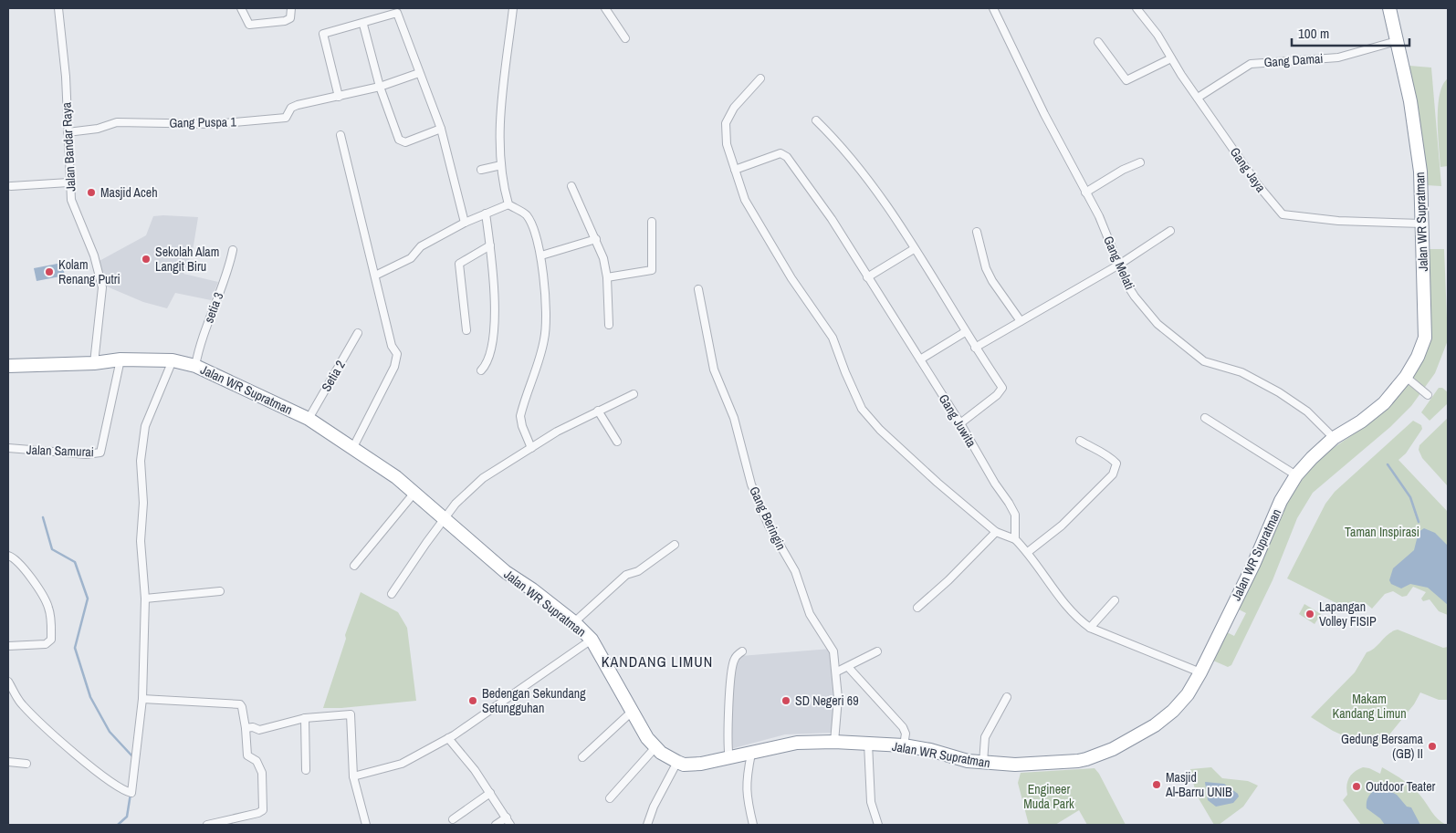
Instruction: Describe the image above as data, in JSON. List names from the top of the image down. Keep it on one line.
{"streets":{"highway":["Jalan WR Supratman"],"street":["Gang Damai","Gang Puspa 1","Jalan Bandar Raya","Gang Jaya","Gang Melati","setia 3","Setia 2","Gang Juwita","Jalan Samurai","Gang Beringin"]},"crossings":[["Gang Damai","Gang Jaya"],["Gang Damai","Jalan WR Supratman"],["Gang Puspa 1","Jalan Bandar Raya"],["Jalan Bandar Raya","Jalan WR Supratman"],["Gang Jaya","Jalan WR Supratman"],["Jalan WR Supratman","Gang Melati"],["Jalan WR Supratman","setia 3"],["Jalan WR Supratman","Setia 2"],["Jalan WR Supratman","Jalan Samurai"],["Jalan WR Supratman","Gang Beringin"]],"districts":["KANDANG LIMUN"],"parks":["Taman Inspirasi","Makam Kandang Limun","Engineer Muda Park"],"places":["Masjid Aceh","Sekolah Alam Langit Biru","Kolam Renang Putri","Lapangan Volley FISIP","Bedengan Sekundang Setungguhan","SD Negeri 69","Gedung Bersama (GB) II","Masjid Al-Barru UNIB","Outdoor Teater"],"scale_bar":"100 m"}
